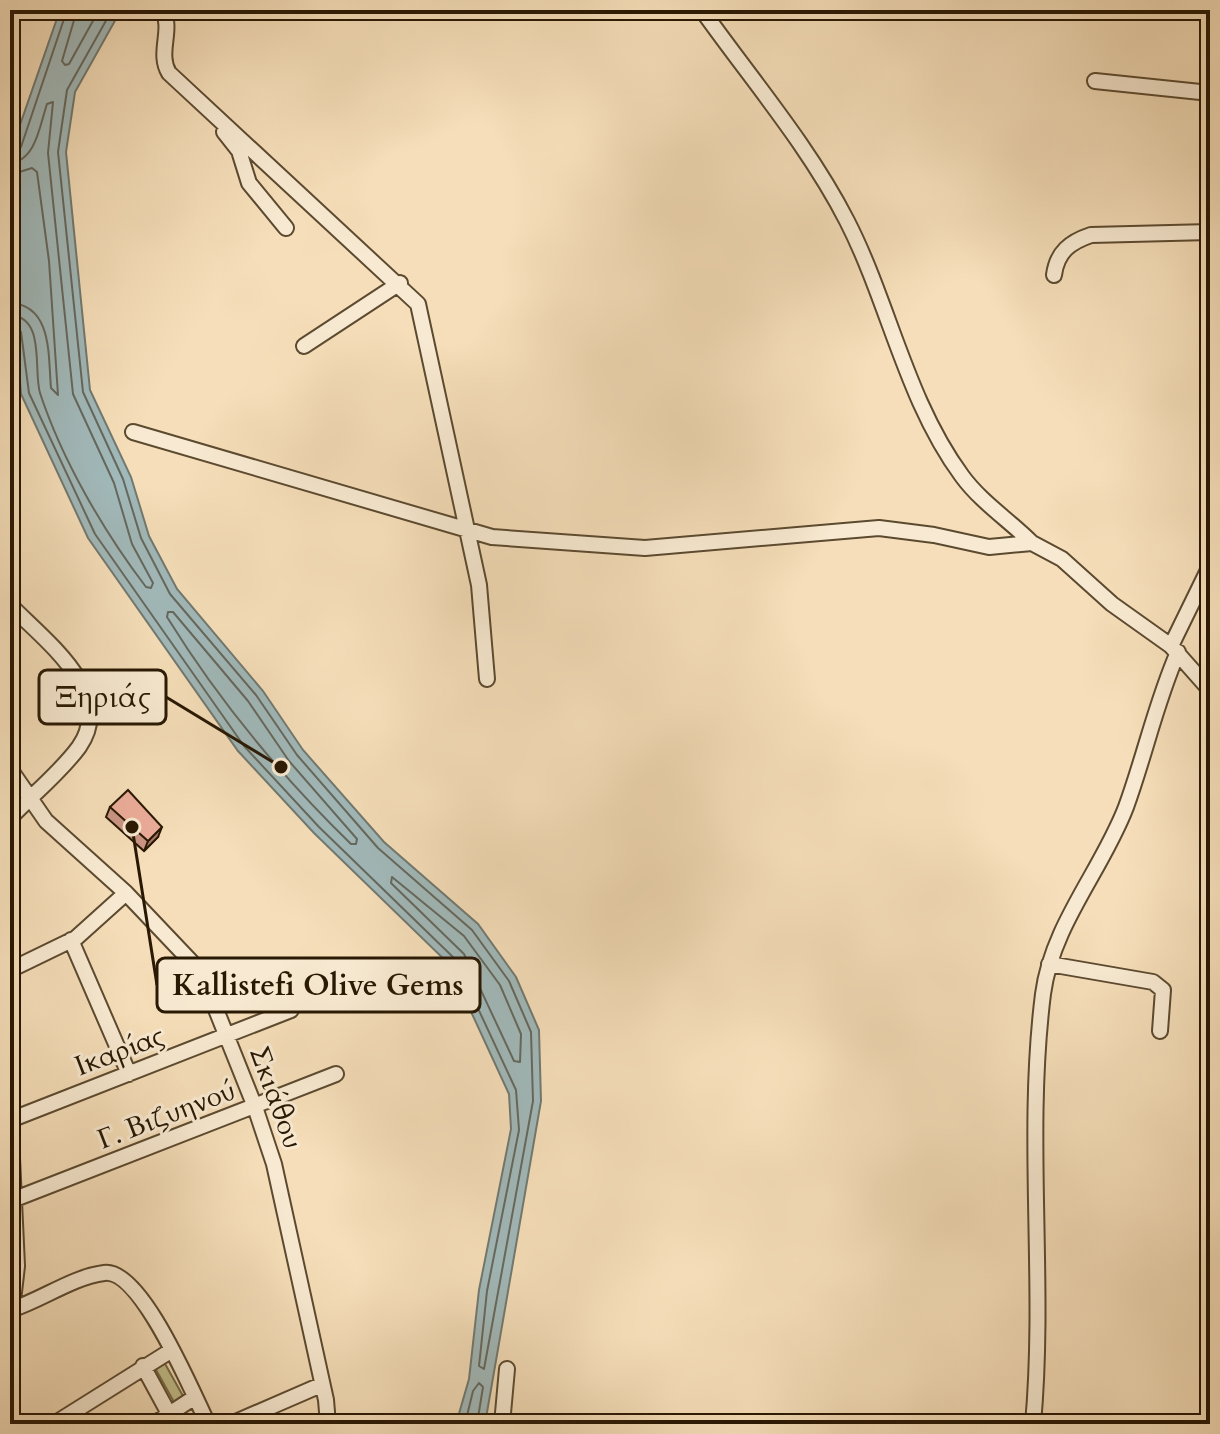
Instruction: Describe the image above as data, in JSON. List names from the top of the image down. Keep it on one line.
{"streets":{"street":["Ικαρίας","Σκιάθου","Γ. Βιζυηνού"]},"crossings":[["Ικαρίας","Σκιάθου"],["Σκιάθου","Γ. Βιζυηνού"]],"places":["Ξηριάς","Kallistefi Olive Gems"]}
